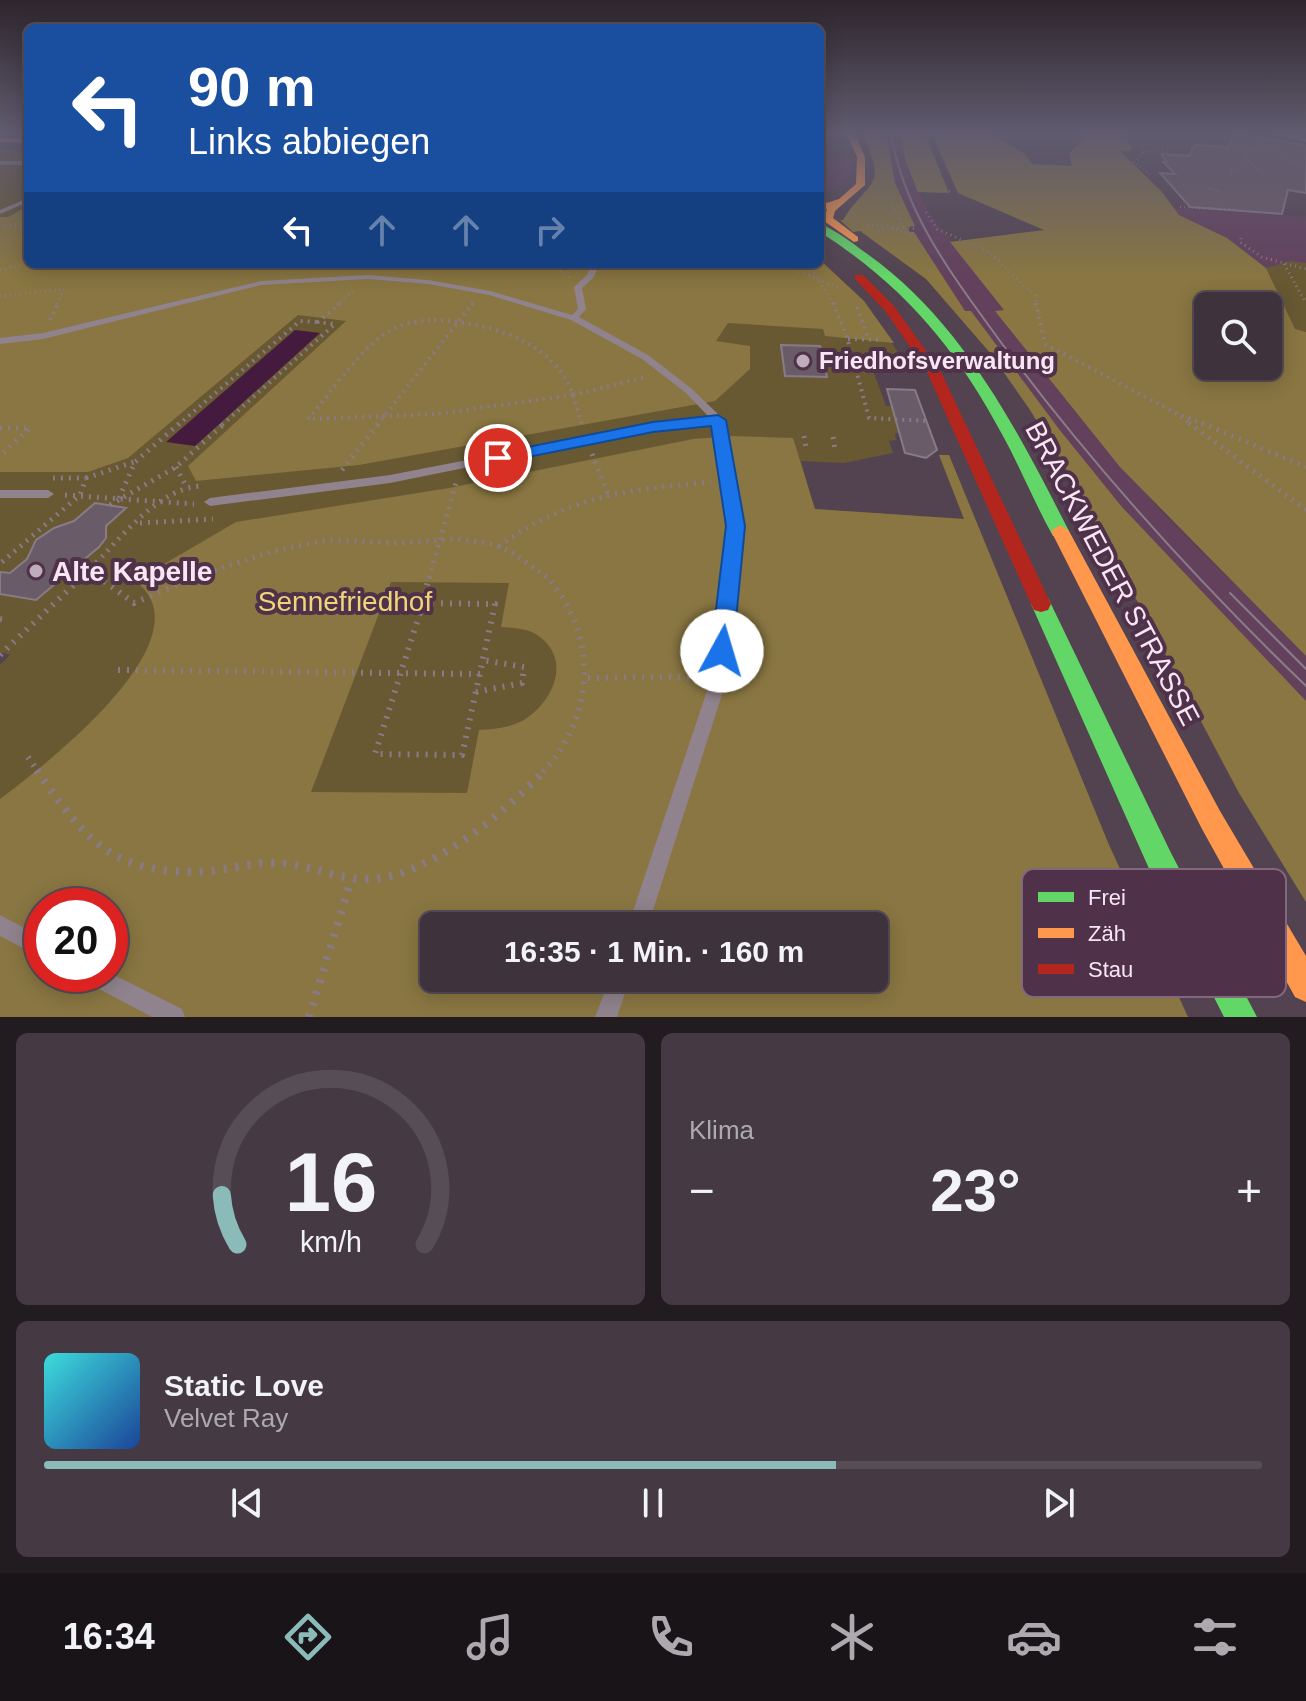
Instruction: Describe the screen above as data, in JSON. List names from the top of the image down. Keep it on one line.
{"streets":{"main road":["BRACKWEDER STRASSE"]},"parks":["Sennefriedhof"],"places":["Friedhofsverwaltung","Alte Kapelle"],"legend":["Frei","Zäh","Stau"],"page":{"turn":["90 m","Links abbiegen"],"limit":"20","trip":"16:35 · 1 Min. · 160 m","tile":"Klima","heat":["−","23°","+"],"song":["Static Love","Velvet Ray"],"tabs":"16:34","gauge":["16","km/h"]}}
